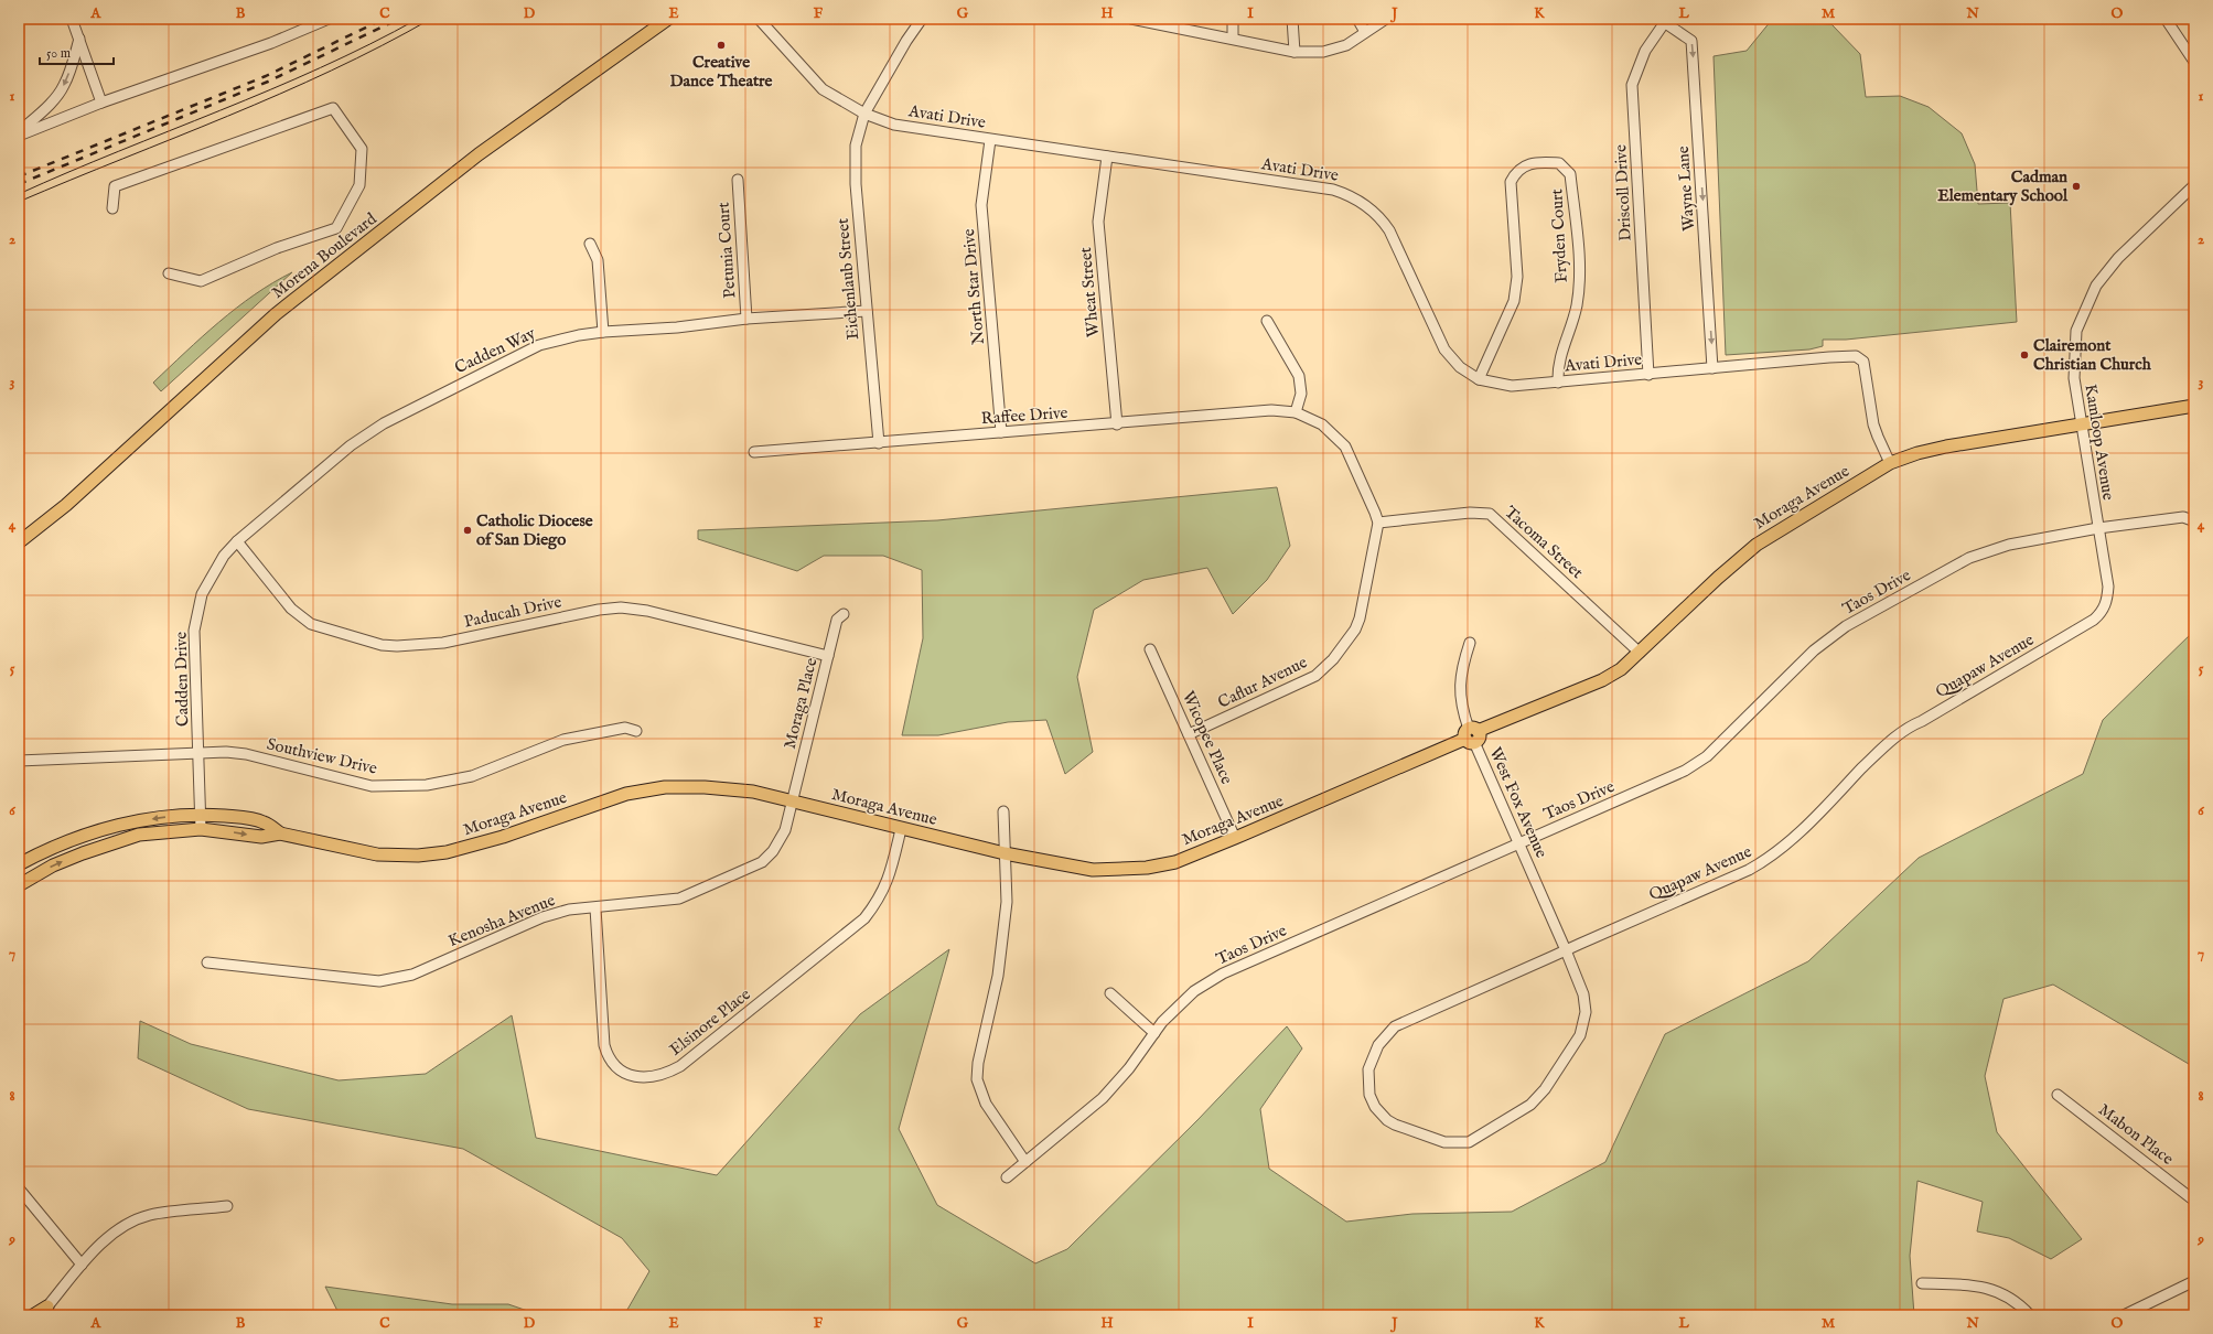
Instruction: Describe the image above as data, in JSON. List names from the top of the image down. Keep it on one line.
{"streets":{"main road":["Morena Boulevard","Moraga Avenue"],"street":["Avati Drive","Wayne Lane","Driscoll Drive","Fryden Court","Petunia Court","Eichenlaub Street","North Star Drive","Wheat Street","Cadden Way","Raffee Drive","Kamloop Avenue","Tacoma Street","Taos Drive","Paducah Drive","Quapaw Avenue","Cadden Drive","Caflur Avenue","Moraga Place","Wicopee Place","Southview Drive","West Fox Avenue","Kenosha Avenue","Elsinore Place","Mabon Place"]},"crossings":[["Avati Drive","Wayne Lane"],["Avati Drive","Driscoll Drive"],["Avati Drive","Fryden Court"],["Avati Drive","Eichenlaub Street"],["Avati Drive","North Star Drive"],["Avati Drive","Wheat Street"],["Avati Drive","Moraga Avenue"],["Wayne Lane","Driscoll Drive"],["Petunia Court","Cadden Way"],["Eichenlaub Street","Cadden Way"],["Eichenlaub Street","Raffee Drive"],["North Star Drive","Raffee Drive"],["Wheat Street","Raffee Drive"],["Cadden Way","Paducah Drive"],["Cadden Way","Cadden Drive"],["Raffee Drive","Tacoma Street"],["Raffee Drive","Caflur Avenue"],["Kamloop Avenue","Moraga Avenue"],["Kamloop Avenue","Taos Drive"],["Kamloop Avenue","Quapaw Avenue"],["Moraga Avenue","Tacoma Street"],["Moraga Avenue","Cadden Drive"],["Moraga Avenue","Moraga Place"],["Moraga Avenue","Wicopee Place"],["Moraga Avenue","West Fox Avenue"],["Moraga Avenue","Kenosha Avenue"],["Moraga Avenue","Elsinore Place"],["Tacoma Street","Caflur Avenue"],["Taos Drive","West Fox Avenue"],["Paducah Drive","Cadden Drive"],["Paducah Drive","Moraga Place"],["Quapaw Avenue","West Fox Avenue"],["Cadden Drive","Southview Drive"],["Caflur Avenue","Wicopee Place"],["Moraga Place","Kenosha Avenue"],["Kenosha Avenue","Elsinore Place"]],"one_way":["Wayne Lane"],"places":["Creative Dance Theatre","Cadman Elementary School","Clairemont Christian Church","Catholic Diocese of San Diego"],"scale_bar":"50 m","grid":{"columns":["A","B","C","D","E","F","G","H","I","J","K","L","M","N","O"],"rows":["1","2","3","4","5","6","7","8","9"]}}
